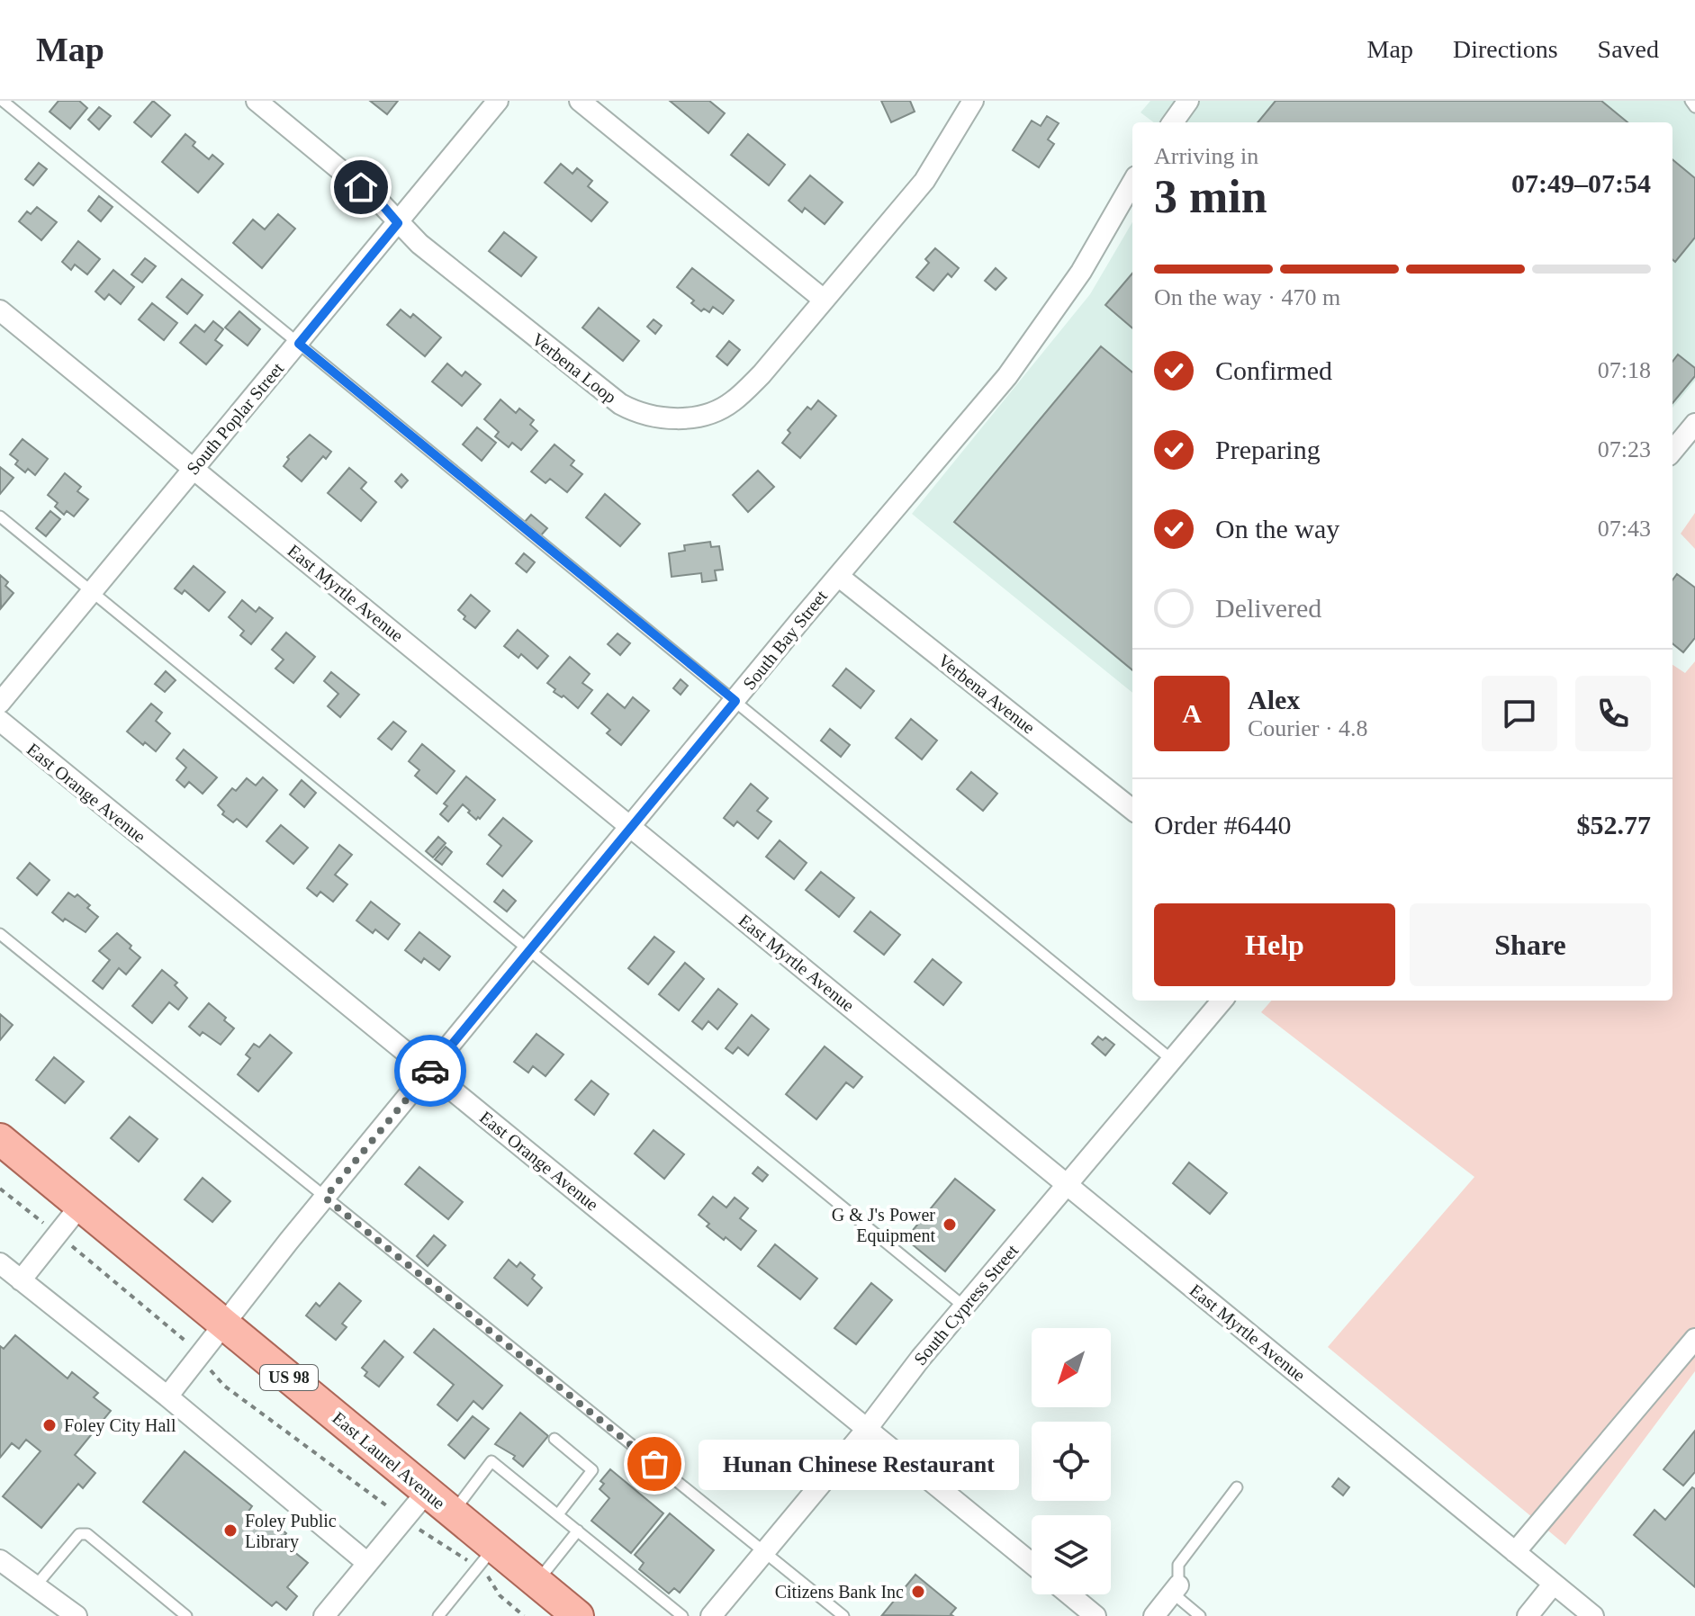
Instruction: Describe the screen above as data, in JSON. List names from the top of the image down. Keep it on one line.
{"streets":{"main road":["US 98","East Laurel Avenue"],"street":["Verbena Loop","South Poplar Street","East Myrtle Avenue","South Bay Street","Verbena Avenue","East Orange Avenue","South Cypress Street"]},"crossings":[["Verbena Loop","South Poplar Street"],["South Poplar Street","East Myrtle Avenue"],["East Myrtle Avenue","South Bay Street"],["East Myrtle Avenue","South Cypress Street"],["South Bay Street","Verbena Avenue"],["South Bay Street","East Orange Avenue"],["South Bay Street","East Laurel Avenue"],["East Orange Avenue","South Cypress Street"]],"places":["G & J's Power Equipment","Foley City Hall","Hunan Chinese Restaurant","Foley Public Library","Citizens Bank Inc"],"north":"bottom left","page":{"header":"Map","nav":["Map","Directions","Saved"],"heading":["3 min","Arriving in","07:49–07:54"],"panel":["Alex","Courier · 4.8","Order #6440","$52.77"],"bar":"On the way · 470 m","list":[["Confirmed","07:18"],["Preparing","07:23"],["On the way","07:43"],"Delivered"],"round":"A","buttons":["Help","Share"],"bubble":"Hunan Chinese Restaurant"}}
